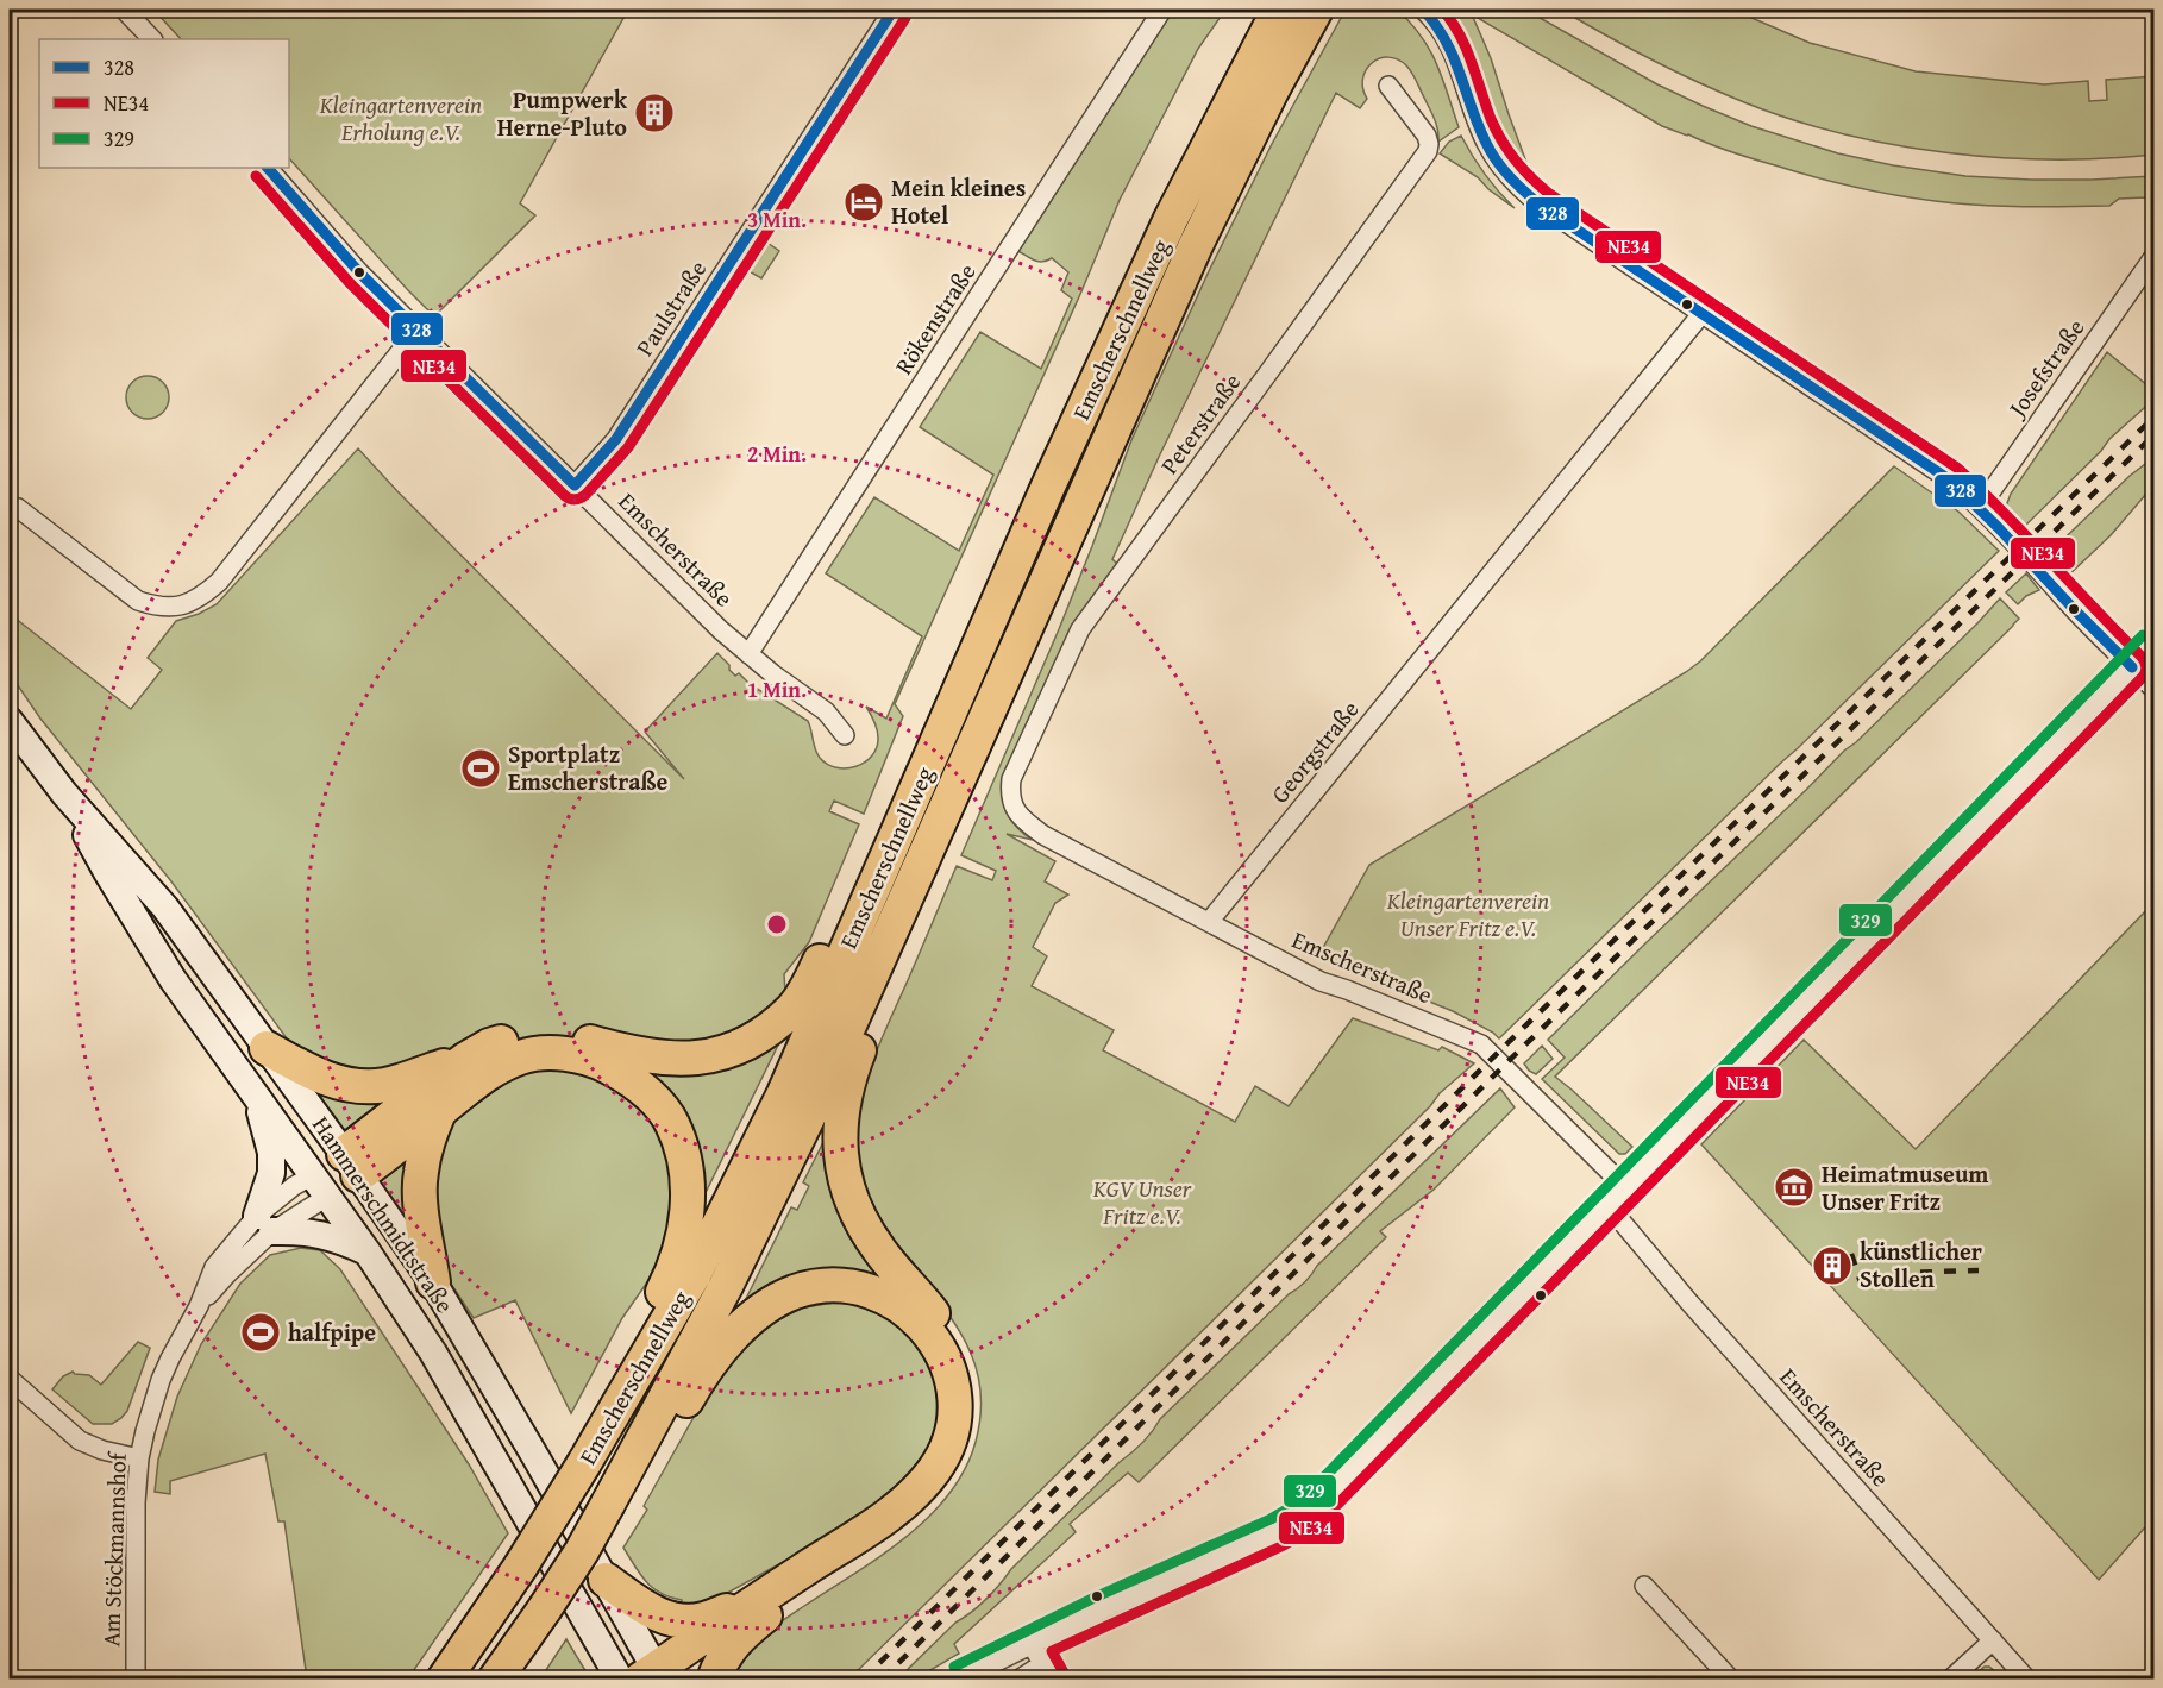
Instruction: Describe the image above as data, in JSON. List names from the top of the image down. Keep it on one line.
{"streets":{"highway":["Emscherschnellweg"],"main road":["Hammerschmidtstraße"],"street":["Paulstraße","Rökenstraße","Josefstraße","Peterstraße","Emscherstraße","Georgstraße","Am Stöckmannshof"]},"crossings":[["Paulstraße","Emscherstraße"],["Rökenstraße","Emscherstraße"],["Peterstraße","Emscherstraße"],["Emscherstraße","Georgstraße"],["Hammerschmidtstraße","Am Stöckmannshof"]],"parks":["Kleingartenverein Erholung e.V.","Kleingartenverein Unser Fritz e.V.","KGV Unser Fritz e.V."],"places":{"building":["Pumpwerk Herne-Pluto","künstlicher Stollen"],"hotel":["Mein kleines Hotel"],"sports":["Sportplatz Emscherstraße","halfpipe"],"museum":["Heimatmuseum Unser Fritz"]},"lines":["transit line 328","transit line NE34","transit line 329"],"legend":["328","NE34","329"],"rings":["3 Min.","2 Min.","1 Min."]}
